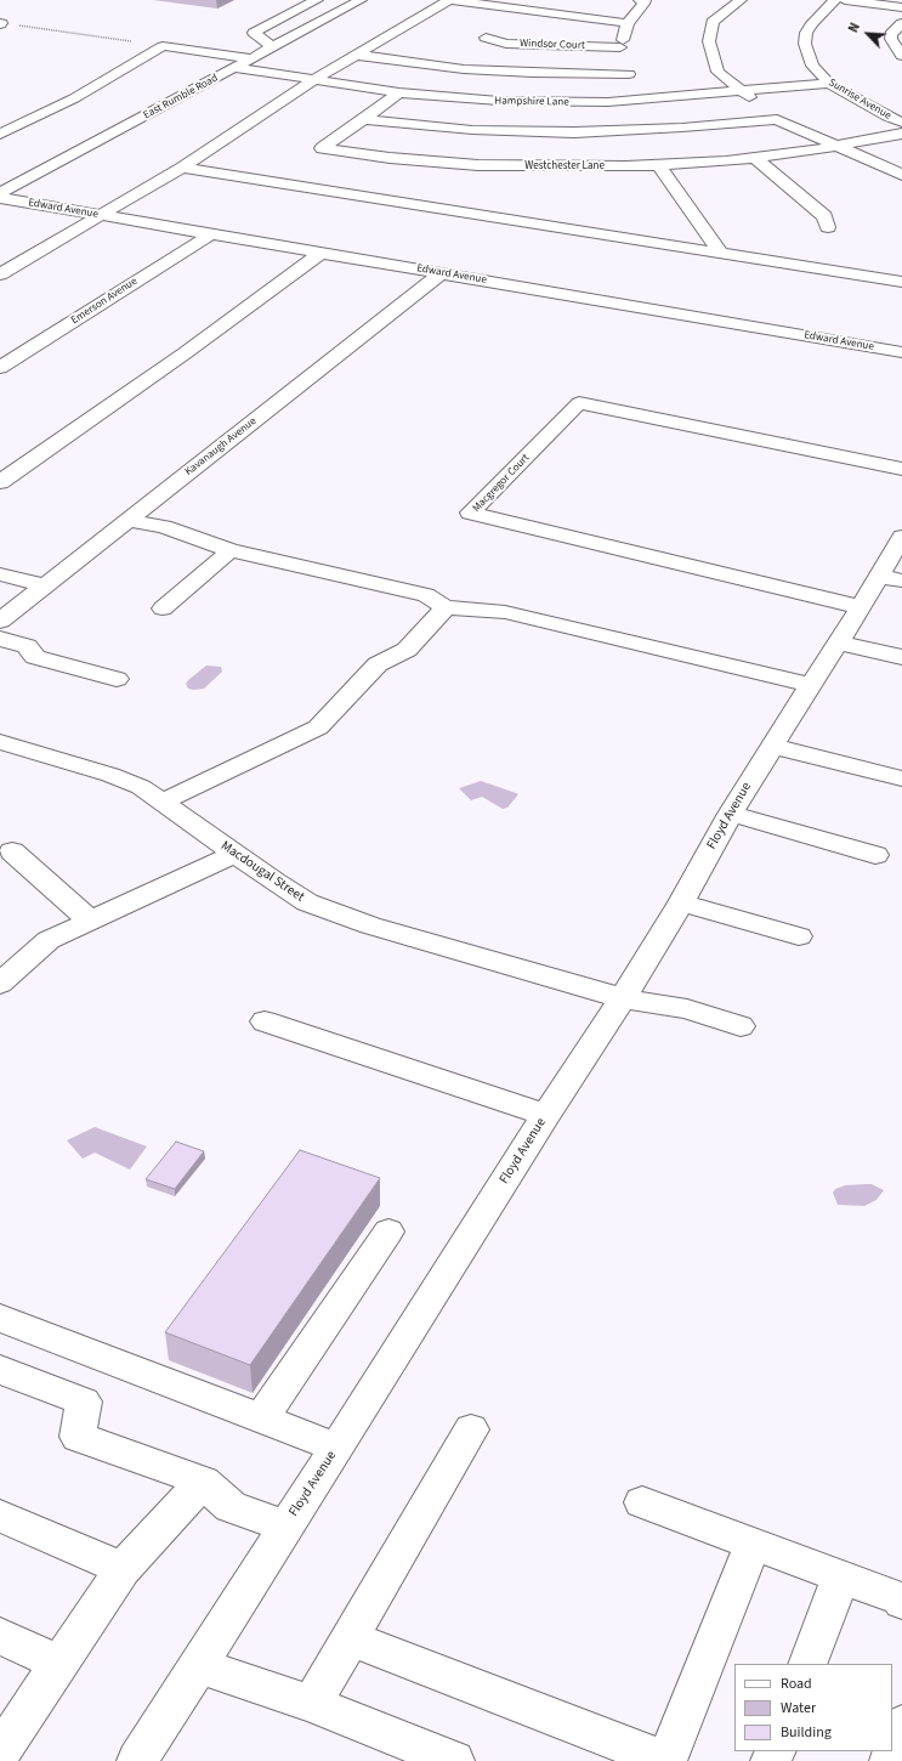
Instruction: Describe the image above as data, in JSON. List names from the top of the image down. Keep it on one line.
{"streets":{"street":["Windsor Court","East Rumble Road","Sunrise Avenue","Hampshire Lane","Westchester Lane","Edward Avenue","Emerson Avenue","Kavanaugh Avenue","Macgregor Court","Floyd Avenue","Macdougal Street"]},"crossings":[["East Rumble Road","Hampshire Lane"],["Sunrise Avenue","Hampshire Lane"],["Hampshire Lane","Westchester Lane"],["Edward Avenue","Emerson Avenue"],["Edward Avenue","Kavanaugh Avenue"],["Macgregor Court","Floyd Avenue"],["Floyd Avenue","Macdougal Street"]],"legend":["Road","Water","Building"],"north":"top left"}
